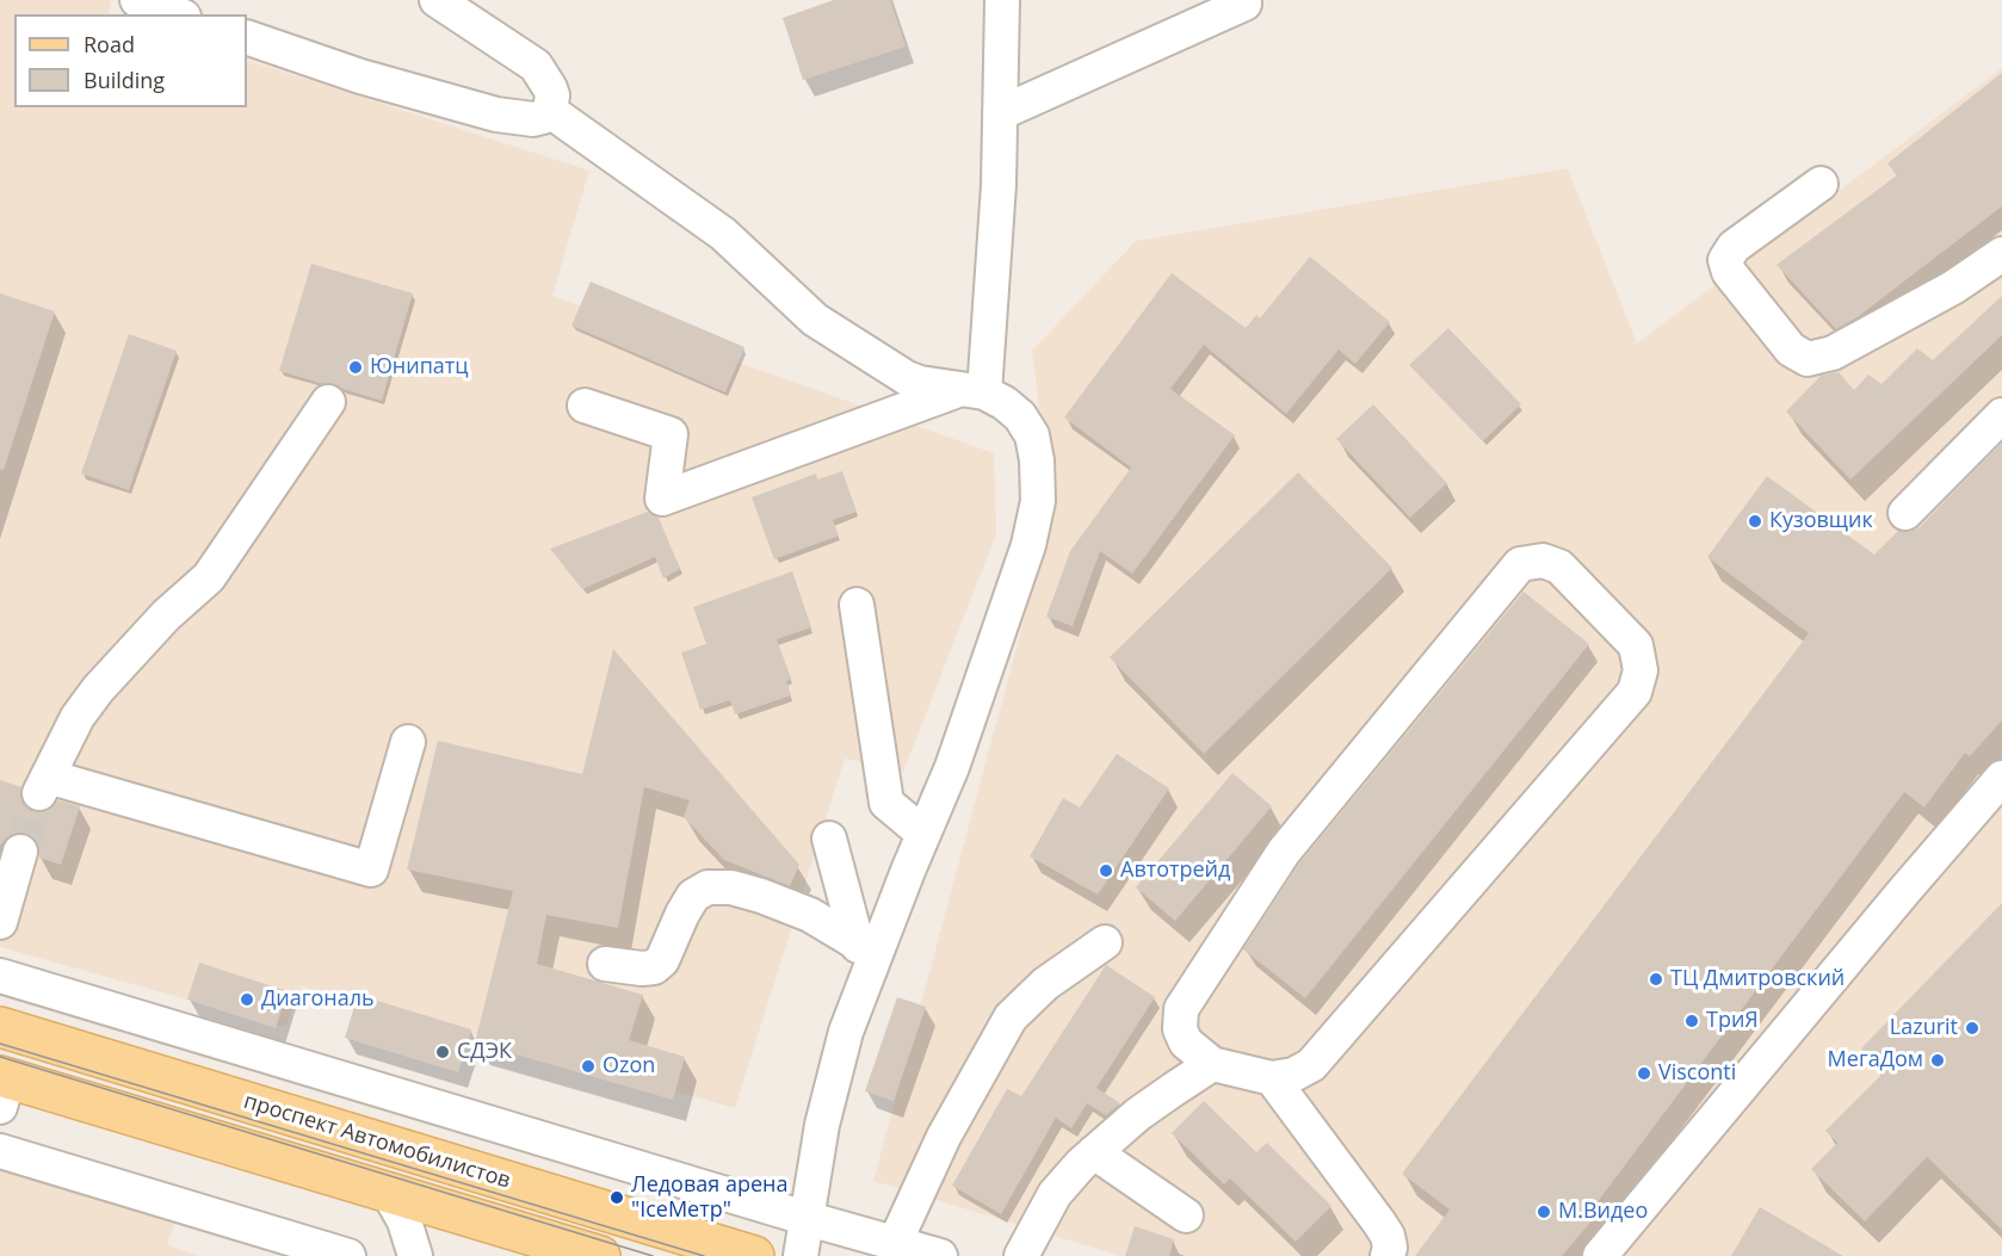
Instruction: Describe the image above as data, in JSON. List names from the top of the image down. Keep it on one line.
{"streets":{"main road":["проспект Автомобилистов"]},"places":["Юнипатц","Кузовщик","Автотрейд","ТЦ Дмитровский","Диагональ","ТриЯ","Lazurit","СДЭК","МегаДом","Ozon","Visconti","Ледовая арена \"IceМетр\"","М.Видео"],"legend":["Road","Building"]}
